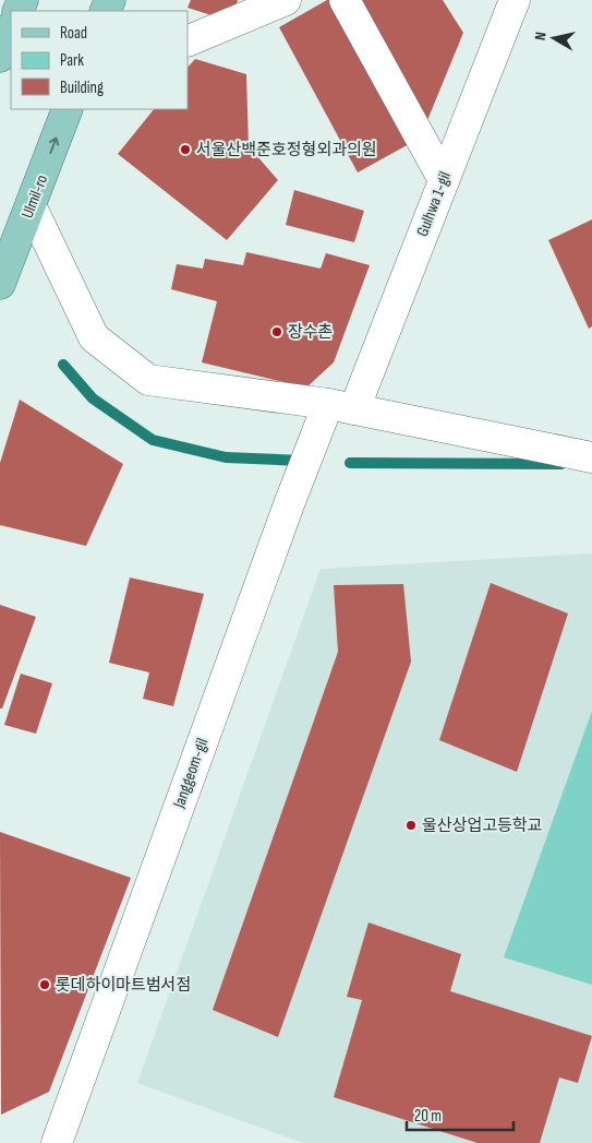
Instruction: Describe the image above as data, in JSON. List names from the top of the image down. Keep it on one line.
{"streets":{"main road":["Ulmil-ro"],"street":["Gulhwa 1-gil","Janggeom-gil"]},"crossings":[["Gulhwa 1-gil","Janggeom-gil"]],"one_way":["Ulmil-ro"],"places":["서울산백준호정형외과의원","장수촌","울산상업고등학교","롯데하이마트범서점"],"legend":["Road","Park","Building"],"scale_bar":"20 m","north":"left"}
